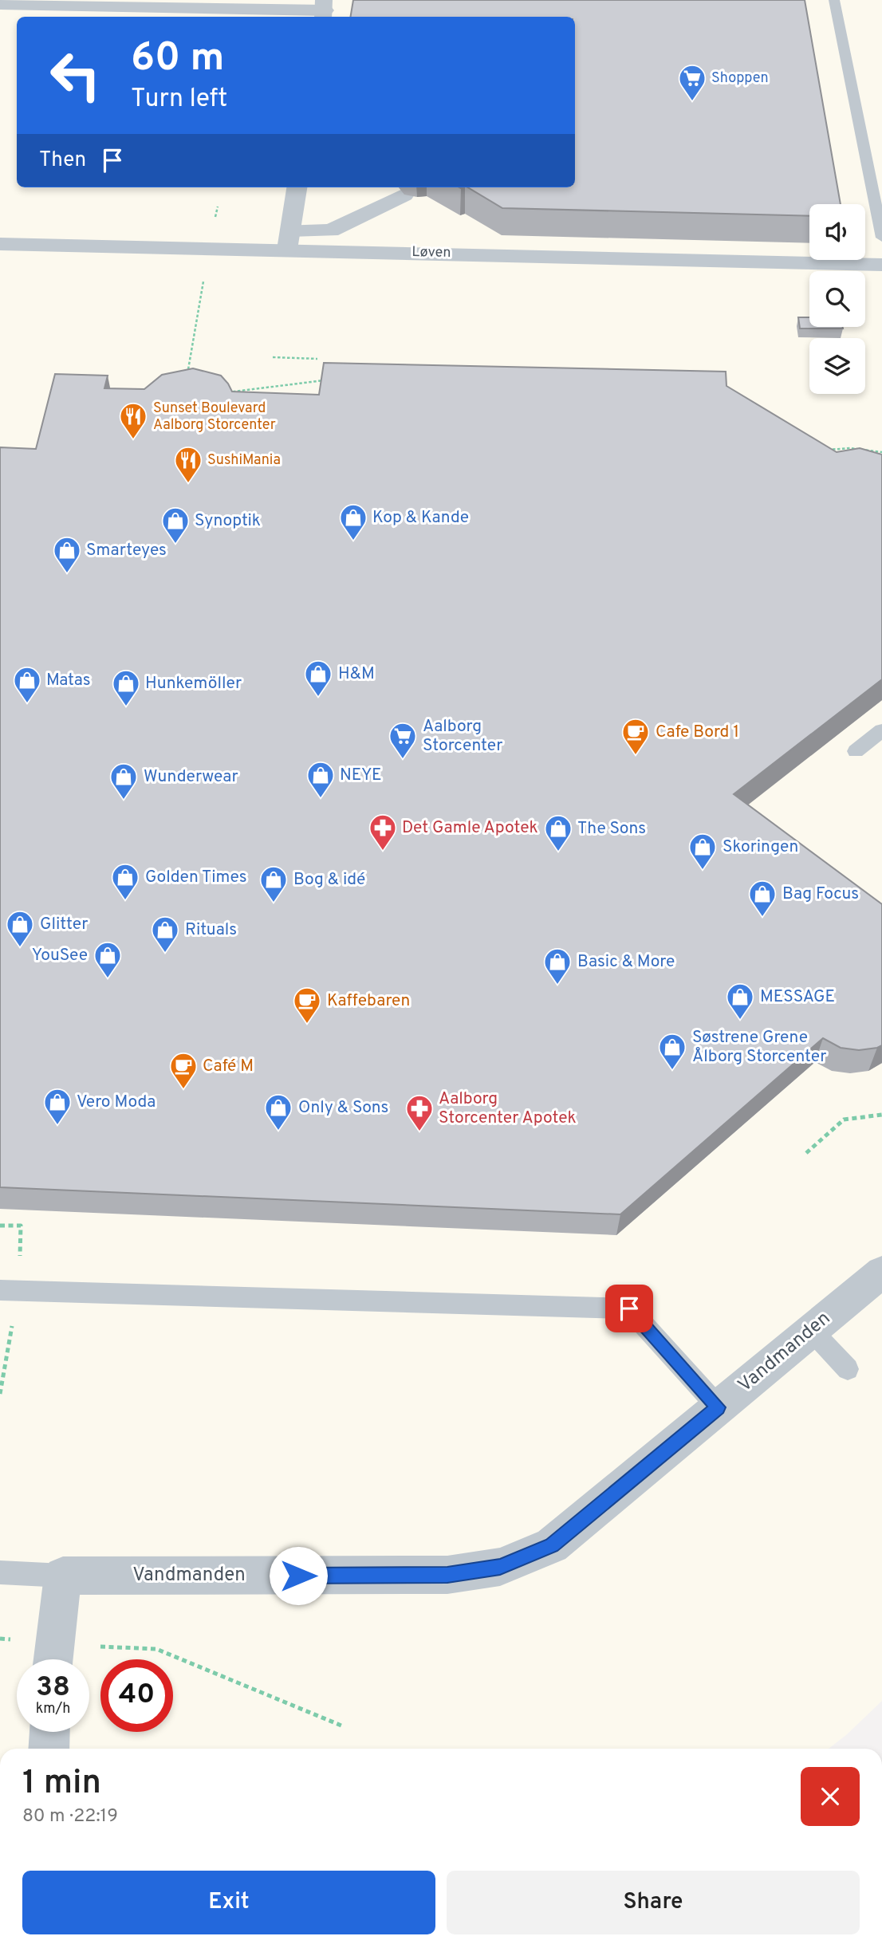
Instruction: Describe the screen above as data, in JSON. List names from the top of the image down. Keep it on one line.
{"streets":{"street":["Løven","Vandmanden"]},"places":{"supermarket":["Shoppen","Aalborg Storcenter"],"restaurant":["Sunset Boulevard Aalborg Storcenter","SushiMania"],"shop":["Kop & Kande","Synoptik","Smarteyes","H&M","Matas","Hunkemöller","NEYE","Wunderwear","The Sons","Skoringen","Golden Times","Bog & idé","Bag Focus","Glitter","Rituals","YouSee","Basic & More","MESSAGE","Søstrene Grene Ålborg Storcenter","Vero Moda","Only & Sons"],"cafe":["Cafe Bord 1","Kaffebaren","Café M"],"pharmacy":["Det Gamle Apotek","Aalborg Storcenter Apotek"]},"page":{"turn":["60 m","Turn left"],"then":"Then","speed":"38 km/h","limit":"40","heading":["1 min","80 m · 22:19"],"buttons":["Exit","Share"]}}
